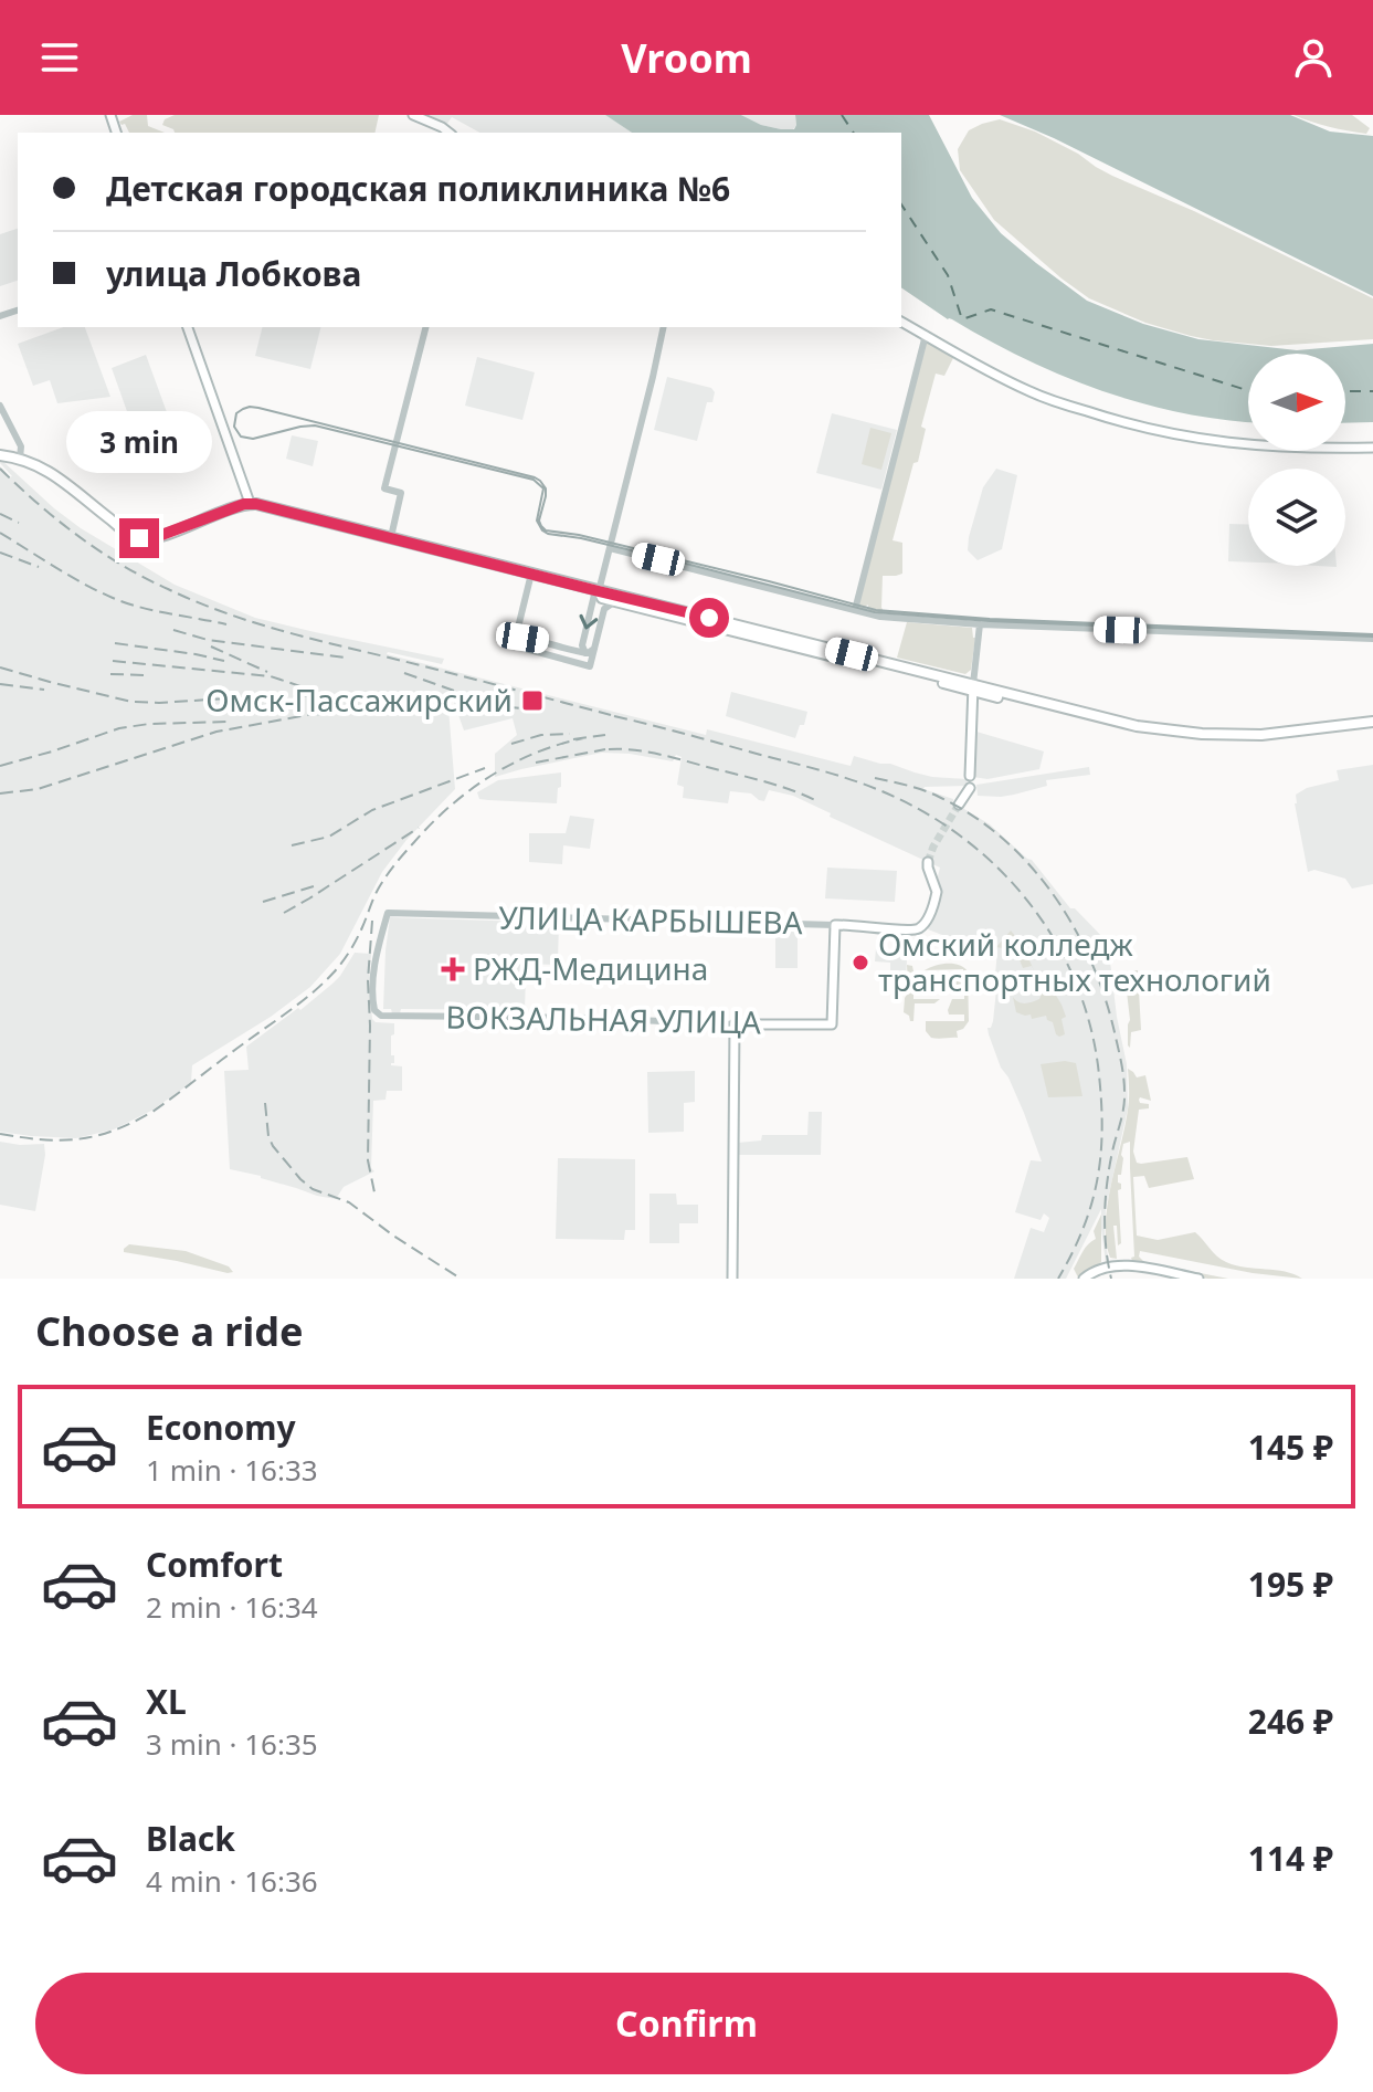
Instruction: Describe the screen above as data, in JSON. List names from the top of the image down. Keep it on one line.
{"streets":{"main road":["УЛИЦА КАРБЫШЕВА","ВОКЗАЛЬНАЯ УЛИЦА"]},"crossings":[["УЛИЦА КАРБЫШЕВА","ВОКЗАЛЬНАЯ УЛИЦА"]],"places":{"transit":["Омск-Пассажирский"],"other":["Омский колледж транспортных технологий"],"health":["РЖД-Медицина"]},"north":"right","page":{"header":"Vroom","banner":["Детская городская поликлиника №6","улица Лобкова"],"bubble":"3 min","heading":"Choose a ride","list":[{"name":"Economy","note":"1 min · 16:33","value":"145 ₽"},{"name":"Comfort","note":"2 min · 16:34","value":"195 ₽"},{"name":"XL","note":"3 min · 16:35","value":"246 ₽"},{"name":"Black","note":"4 min · 16:36","value":"114 ₽"}],"buttons":"Confirm"}}
